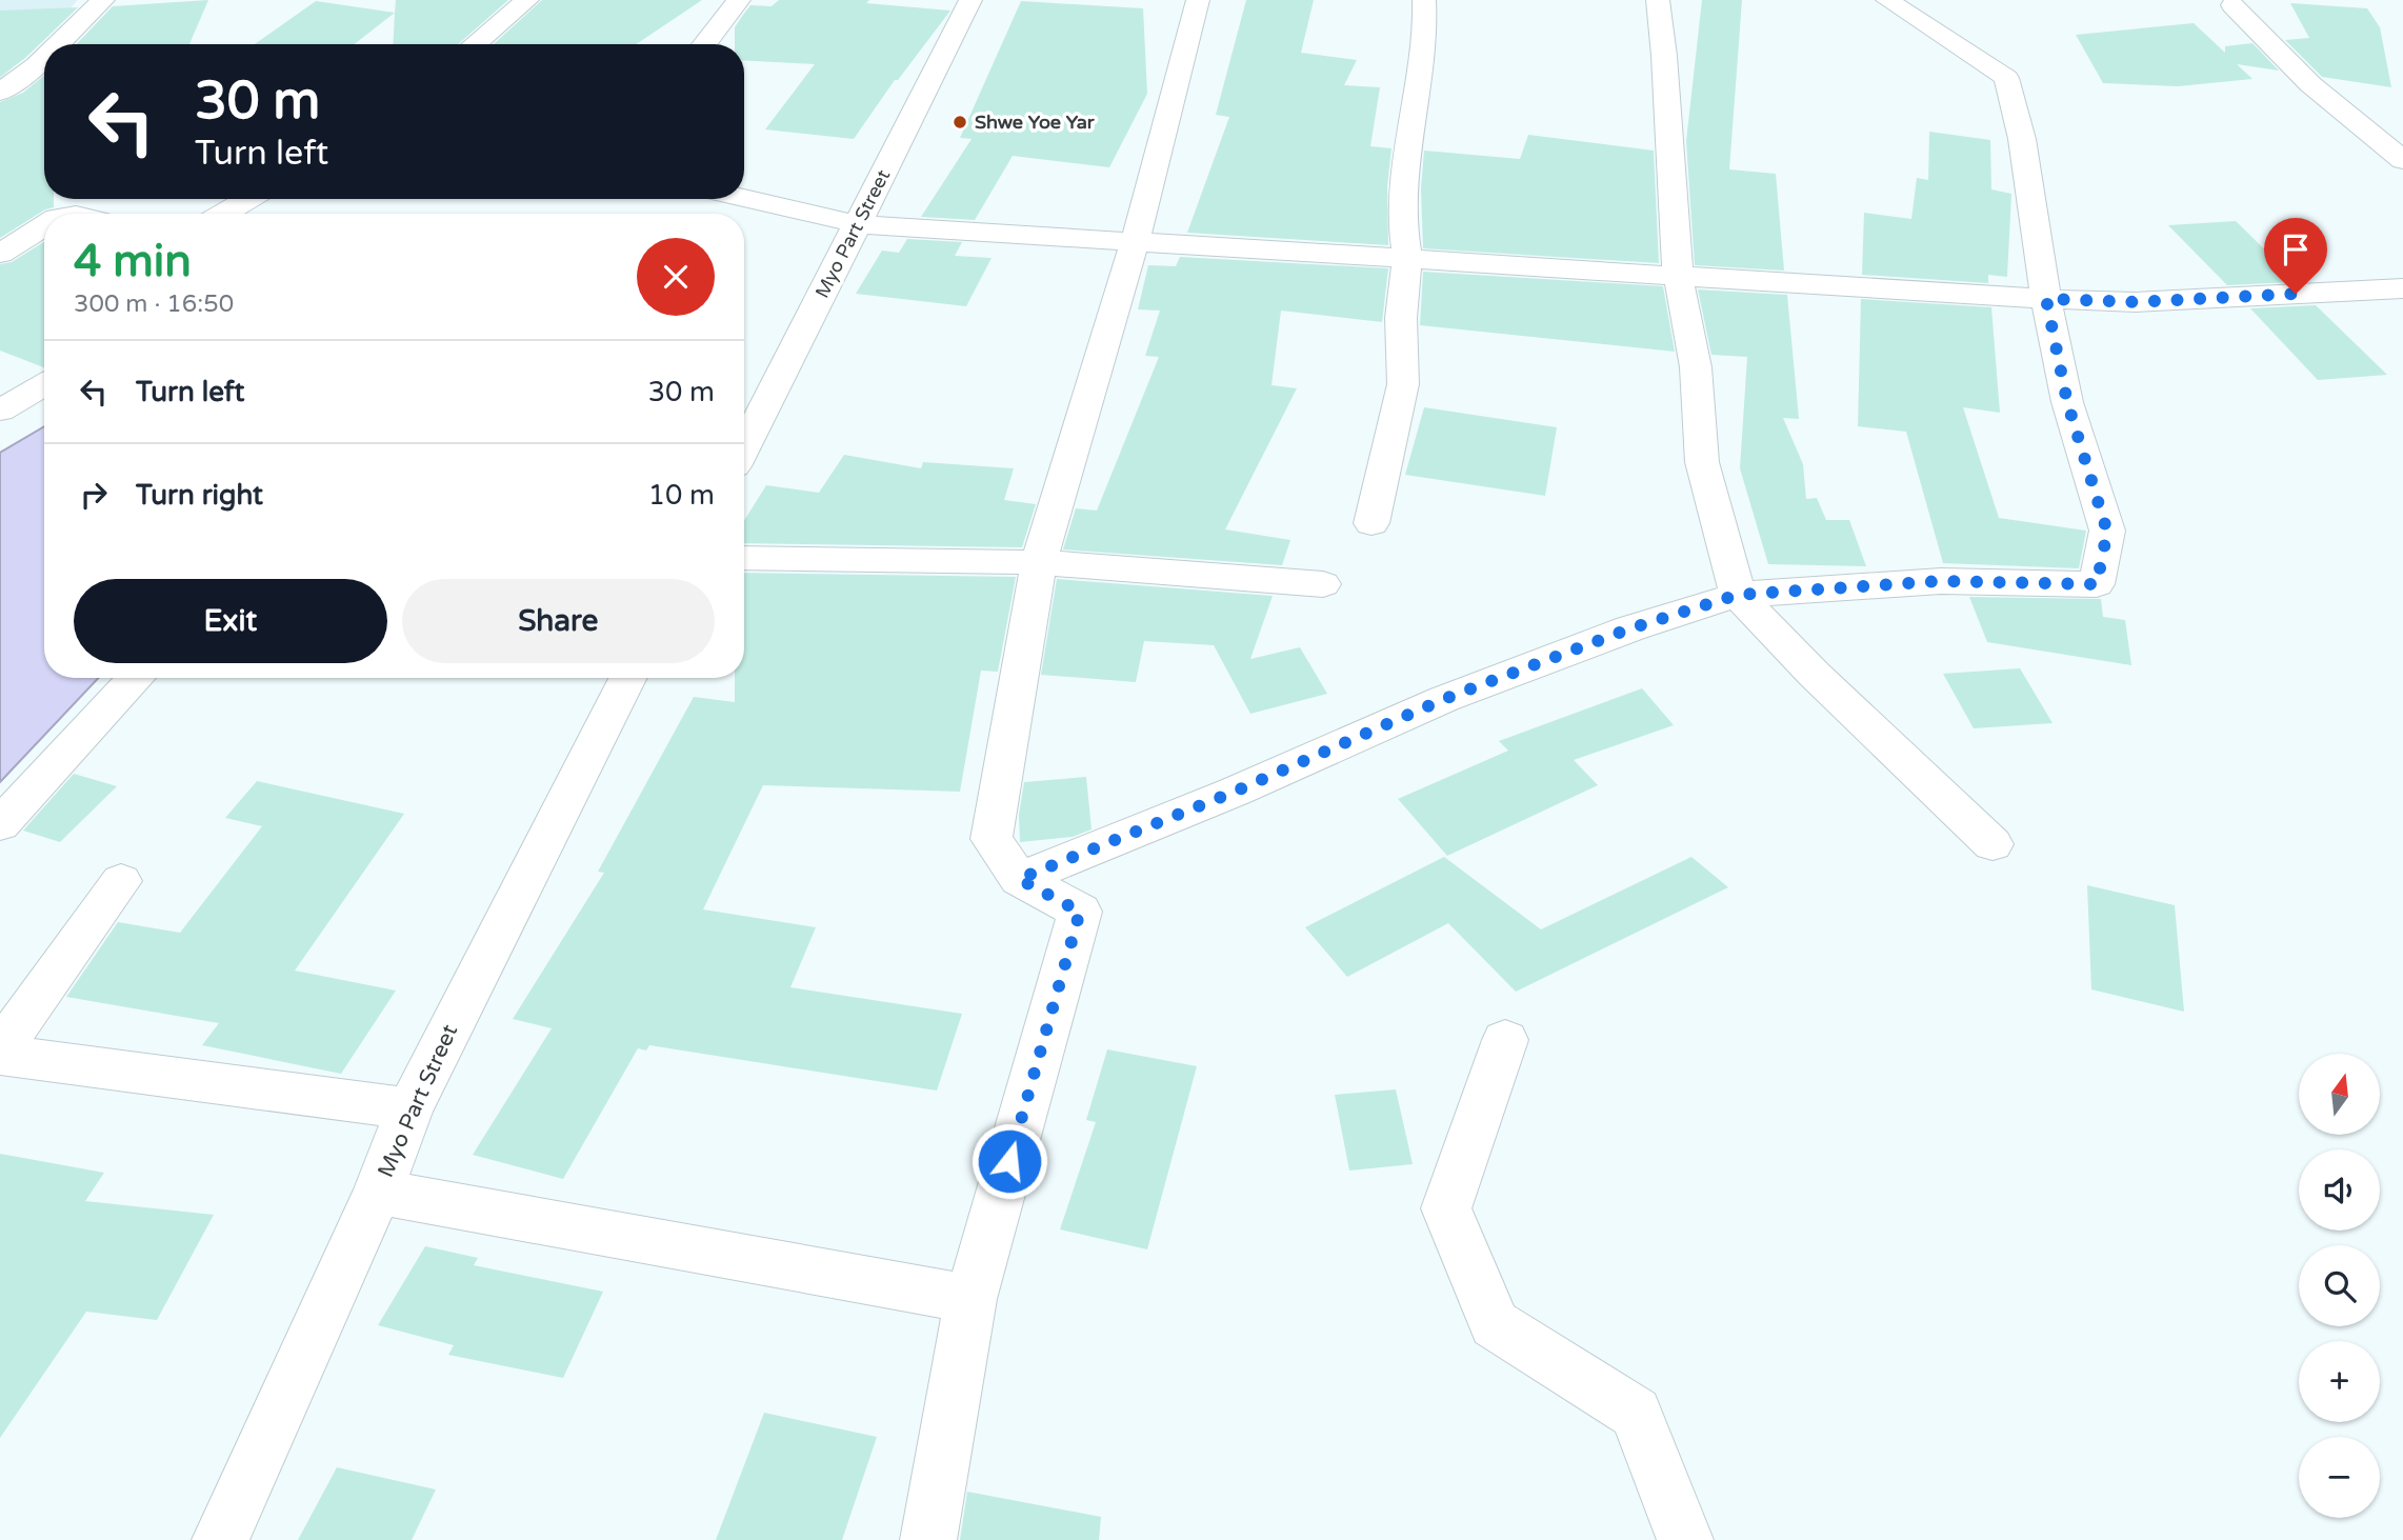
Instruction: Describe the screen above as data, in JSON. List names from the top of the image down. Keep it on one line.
{"streets":{"street":["Myo Part Street"]},"places":["Shwe Yoe Yar"],"north":"top","page":{"turn":["30 m","Turn left"],"heading":["4 min","300 m · 16:50"],"list":[{"name":"Turn left","value":"30 m"},{"name":"Turn right","value":"10 m"}],"buttons":["Exit","Share"],"map_buttons":["+","−"]}}
